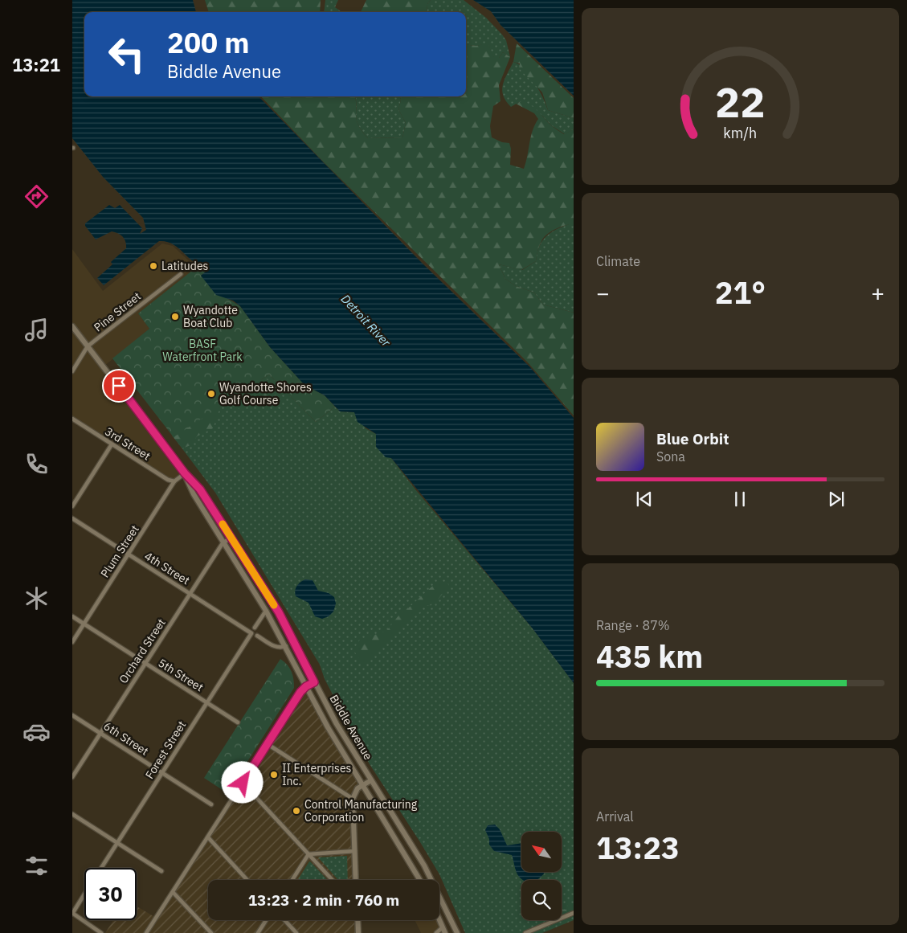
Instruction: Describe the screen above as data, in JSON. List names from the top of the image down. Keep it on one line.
{"streets":{"main road":["Biddle Avenue"],"street":["Pine Street","3rd Street","Plum Street","4th Street","Orchard Street","5th Street","6th Street","Forest Street"]},"crossings":[["Pine Street","Biddle Avenue"],["3rd Street","Plum Street"],["Plum Street","4th Street"],["Plum Street","5th Street"],["Plum Street","Biddle Avenue"],["4th Street","Orchard Street"],["4th Street","Forest Street"],["Orchard Street","5th Street"],["Orchard Street","Biddle Avenue"],["Orchard Street","6th Street"],["5th Street","Forest Street"],["6th Street","Forest Street"]],"water":["Detroit River"],"parks":["BASF Waterfront Park"],"places":["Latitudes","Wyandotte Boat Club","Wyandotte Shores Golf Course","II Enterprises Inc.","Control Manufacturing Corporation"],"north":"top left","page":{"tabs":"13:21","turn":["200 m","Biddle Avenue"],"tile":["Climate",["Range · 87%","435 km"],["Arrival","13:23"]],"heat":["−","21°","+"],"song":["Blue Orbit","Sona"],"limit":"30","trip":"13:23 · 2 min · 760 m","gauge":["22","km/h"]}}
